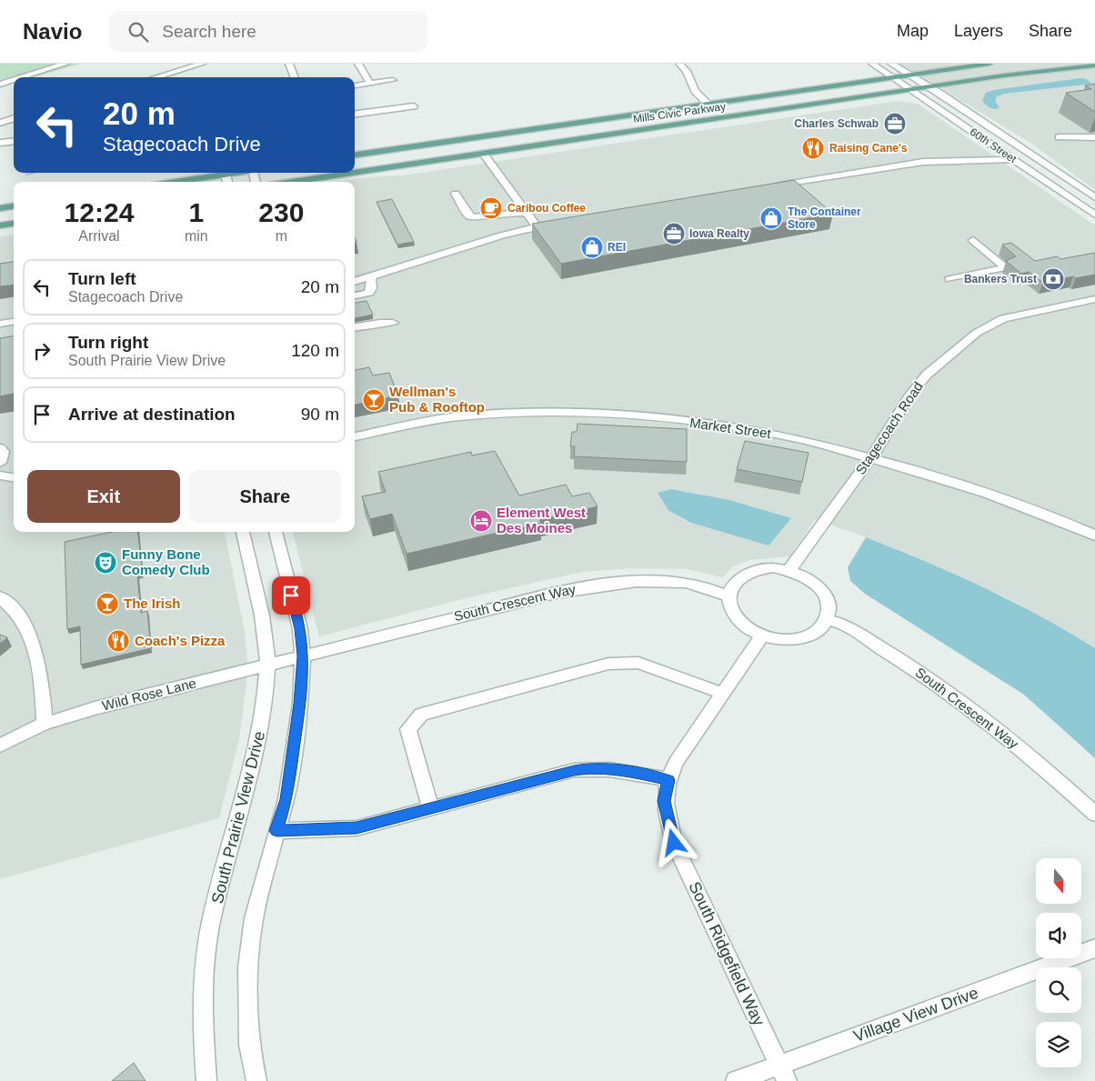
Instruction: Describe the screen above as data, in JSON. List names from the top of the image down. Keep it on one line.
{"streets":{"main road":["Mills Civic Parkway"],"street":["60th Street","Market Street","Stagecoach Road","South Crescent Way","Wild Rose Lane","South Prairie View Drive","South Ridgefield Way","Village View Drive"]},"crossings":[["Mills Civic Parkway","60th Street"],["Market Street","Stagecoach Road"],["Stagecoach Road","South Crescent Way"],["Stagecoach Road","South Ridgefield Way"],["South Crescent Way","Wild Rose Lane"],["South Crescent Way","South Ridgefield Way"],["Wild Rose Lane","South Prairie View Drive"],["South Ridgefield Way","Village View Drive"]],"places":{"office":["Charles Schwab","Iowa Realty"],"restaurant":["Raising Cane's","Coach's Pizza"],"cafe":["Caribou Coffee"],"shop":["The Container Store","REI"],"bank":["Bankers Trust"],"bar":["Wellman's Pub & Rooftop","The Irish"],"hotel":["Element West Des Moines"],"theatre":["Funny Bone Comedy Club"]},"north":"bottom","page":{"header":"Navio","search":"Search here","nav":["Map","Layers","Share"],"turn":["20 m","Stagecoach Drive"],"eta":["12:24","Arrival","1","min","230","m"],"list":[{"name":"Turn left","note":"Stagecoach Drive","value":"20 m"},{"name":"Turn right","note":"South Prairie View Drive","value":"120 m"},{"name":"Arrive at destination","value":"90 m"}],"buttons":["Exit","Share"]}}
